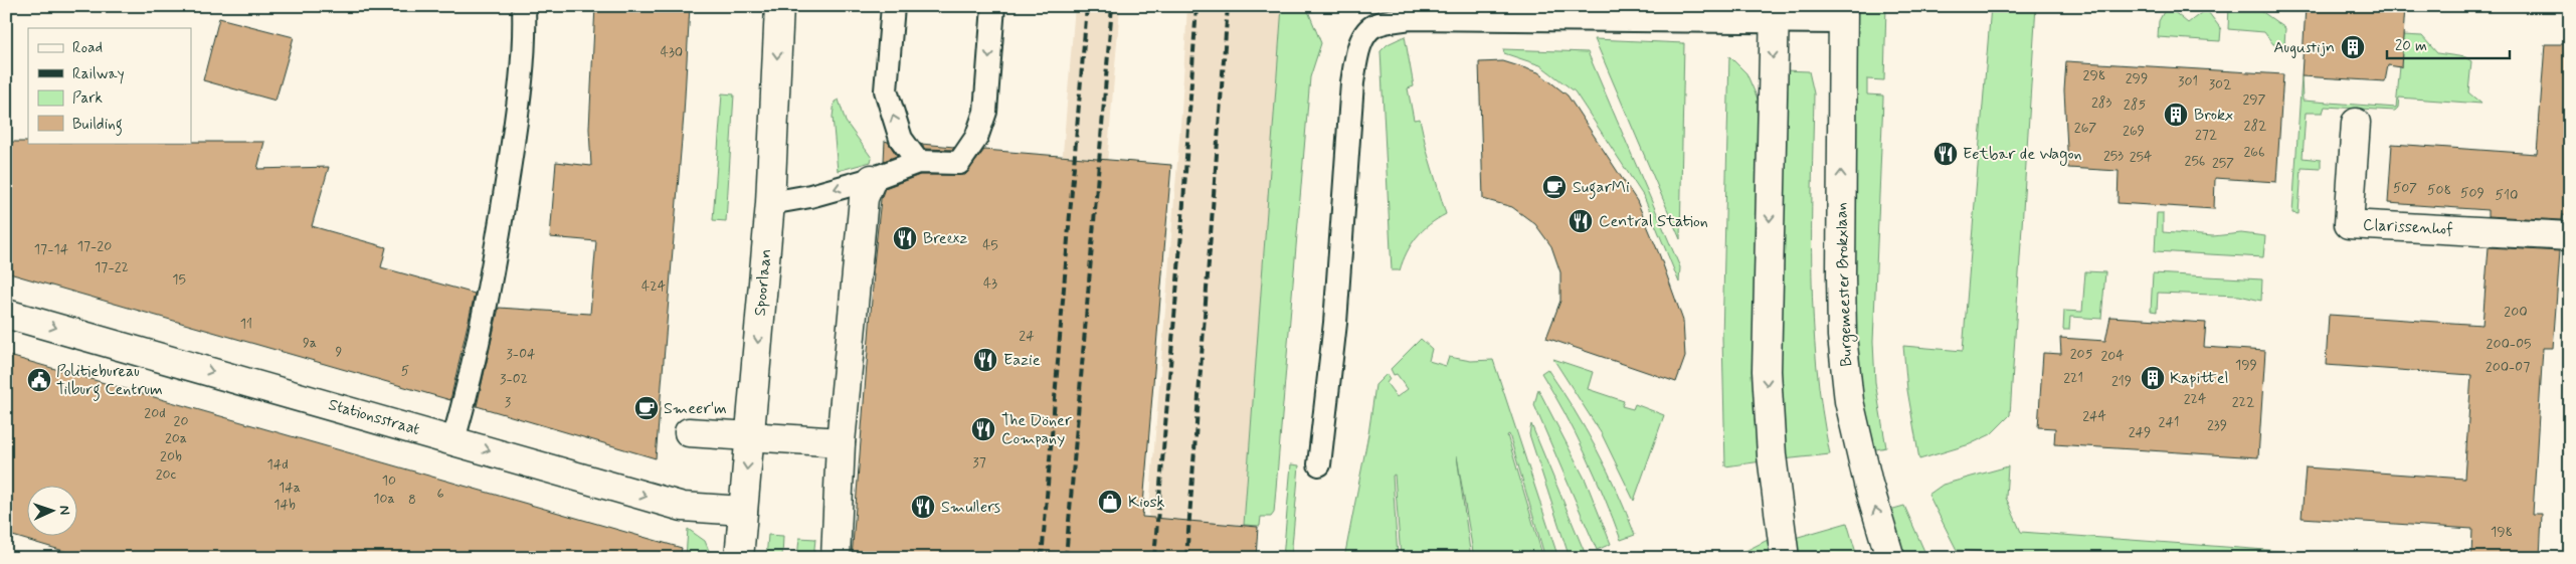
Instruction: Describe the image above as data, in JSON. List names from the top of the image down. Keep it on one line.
{"streets":{"street":["Clarissenhof","Spoorlaan","Burgemeester Brokxlaan","Stationsstraat"]},"crossings":[["Spoorlaan","Stationsstraat"]],"one_way":["Stationsstraat"],"places":{"building":["Augustijn","Brokx","Kapittel"],"restaurant":["Eetbar de Wagon","Central Station","Breexz","Eazie","The Döner Company","Smullers"],"cafe":["SugarMi","Smeer'm"],"public building":["Politiebureau Tilburg Centrum"],"shop":["Kiosk"]},"house_numbers":["430","298","299","301","302","297","283","285","282","267","269","272","266","253","254","256","257","507","508","509","510","45","17-20","17-14","17-22","15","43","424","200","11","24","9a","200-05","9","3-04","205","204","199","200-07","5","221","3-02","219","224","3","222","20d","244","20","241","239","249","20a","20b","37","14d","20c","10","14a","6","10a","8","14b","198"],"legend":["Road","Railway","Park","Building"],"scale_bar":"20 m","north":"right"}
